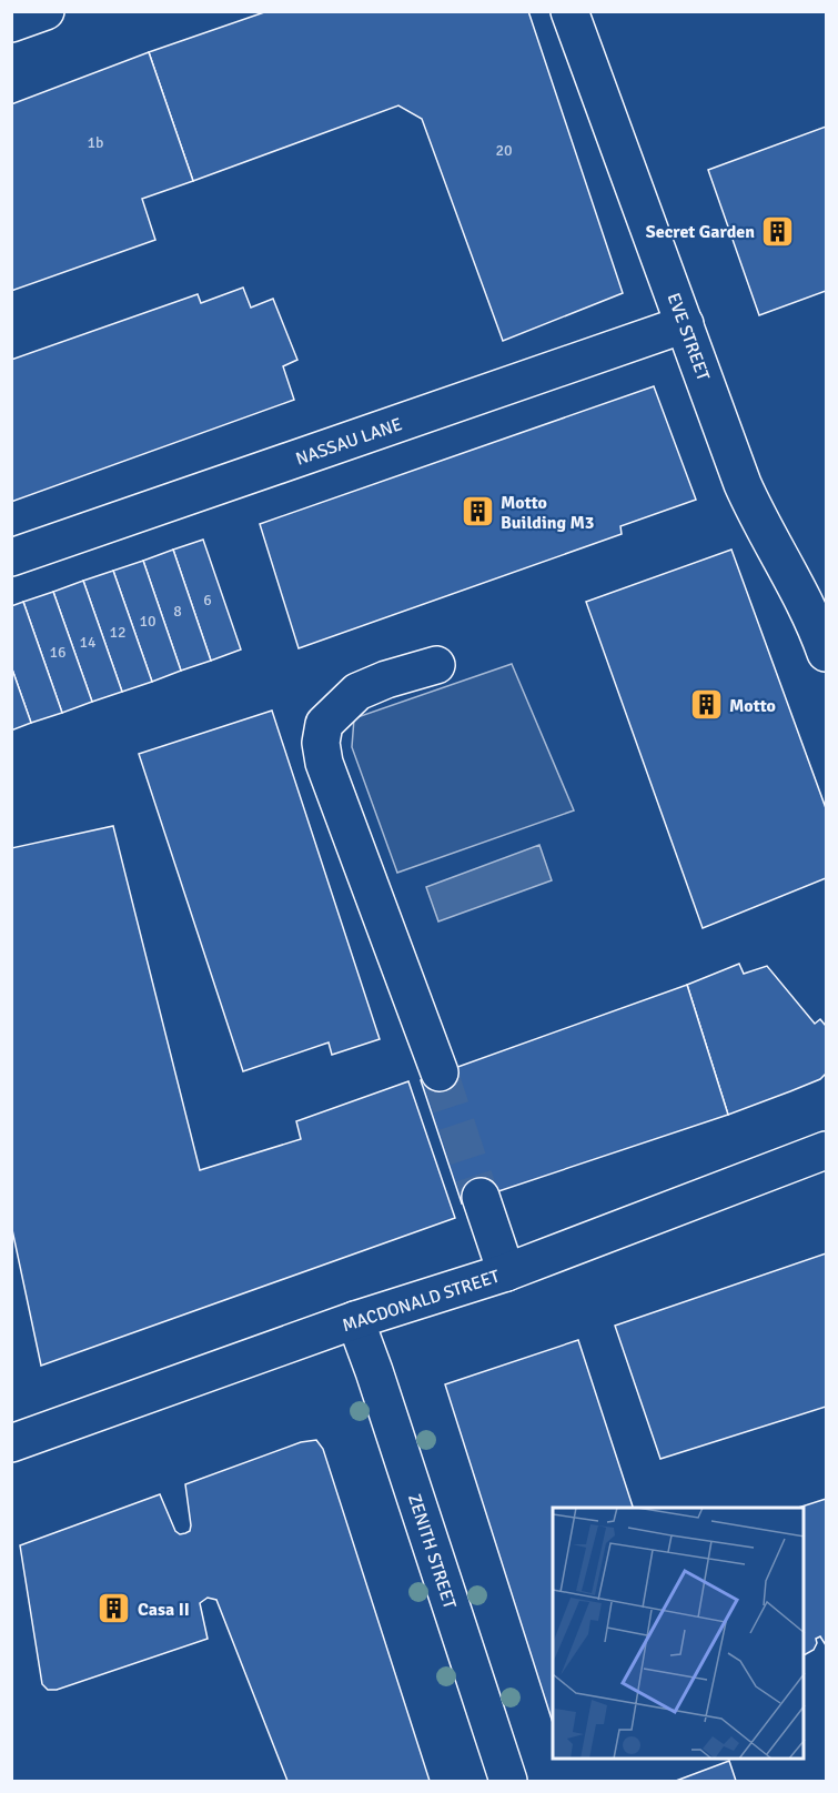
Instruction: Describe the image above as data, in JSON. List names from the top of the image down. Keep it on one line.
{"streets":{"street":["EVE STREET","NASSAU LANE","MACDONALD STREET","ZENITH STREET"]},"crossings":[["EVE STREET","NASSAU LANE"],["MACDONALD STREET","ZENITH STREET"]],"places":{"building":["Secret Garden","Motto Building M3","Motto","Casa II"]},"house_numbers":["1b","20","6","8","10","12","14","16"]}
